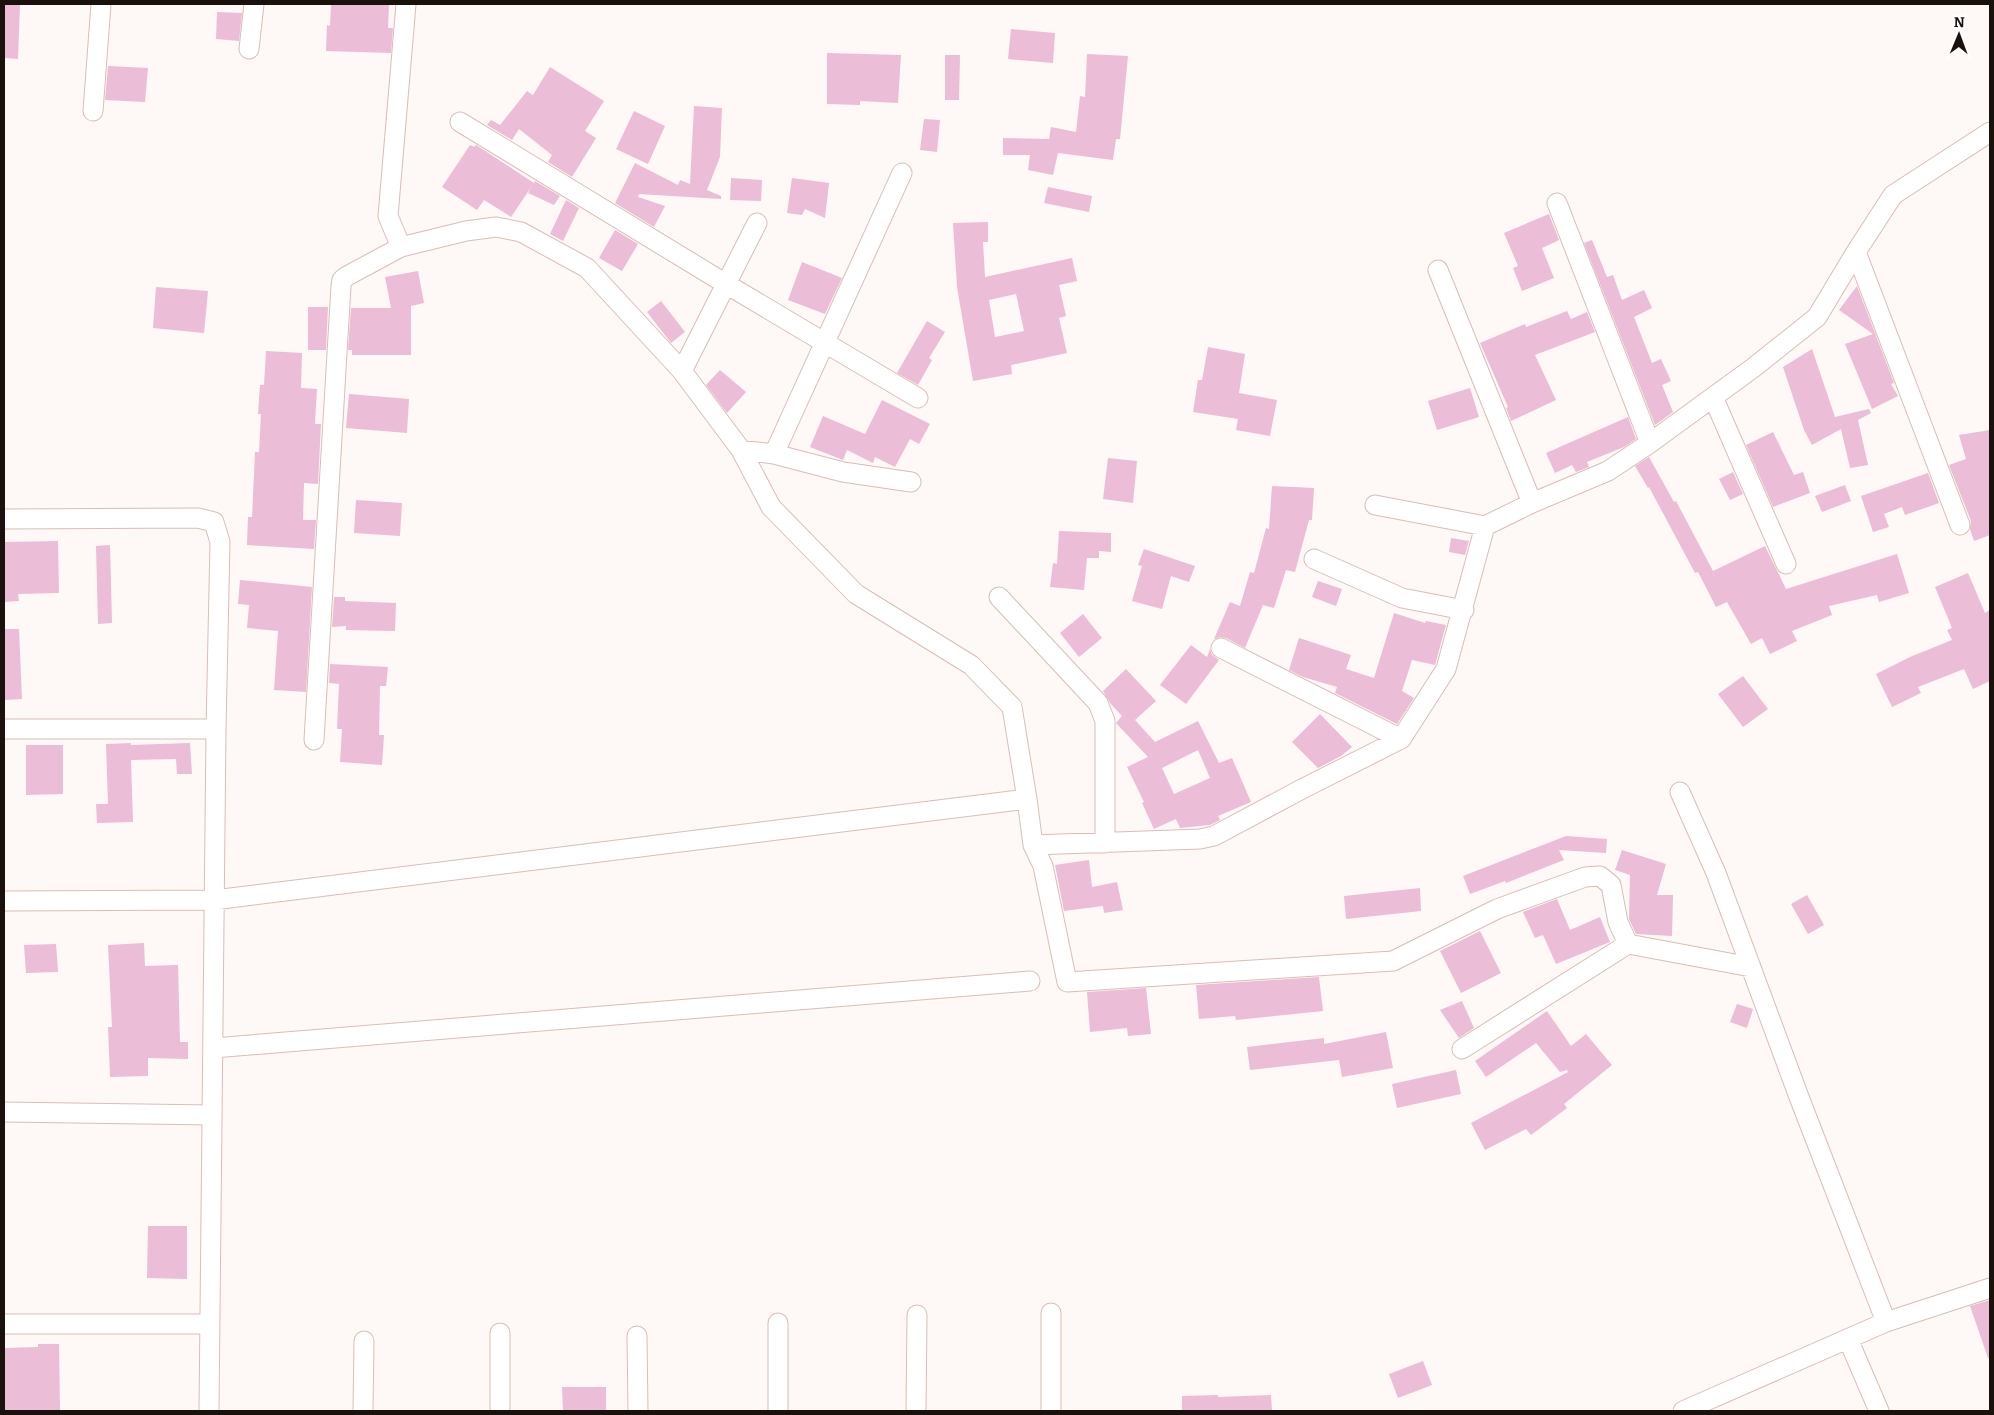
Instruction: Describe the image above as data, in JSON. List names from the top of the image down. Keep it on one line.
{"north":"top"}
